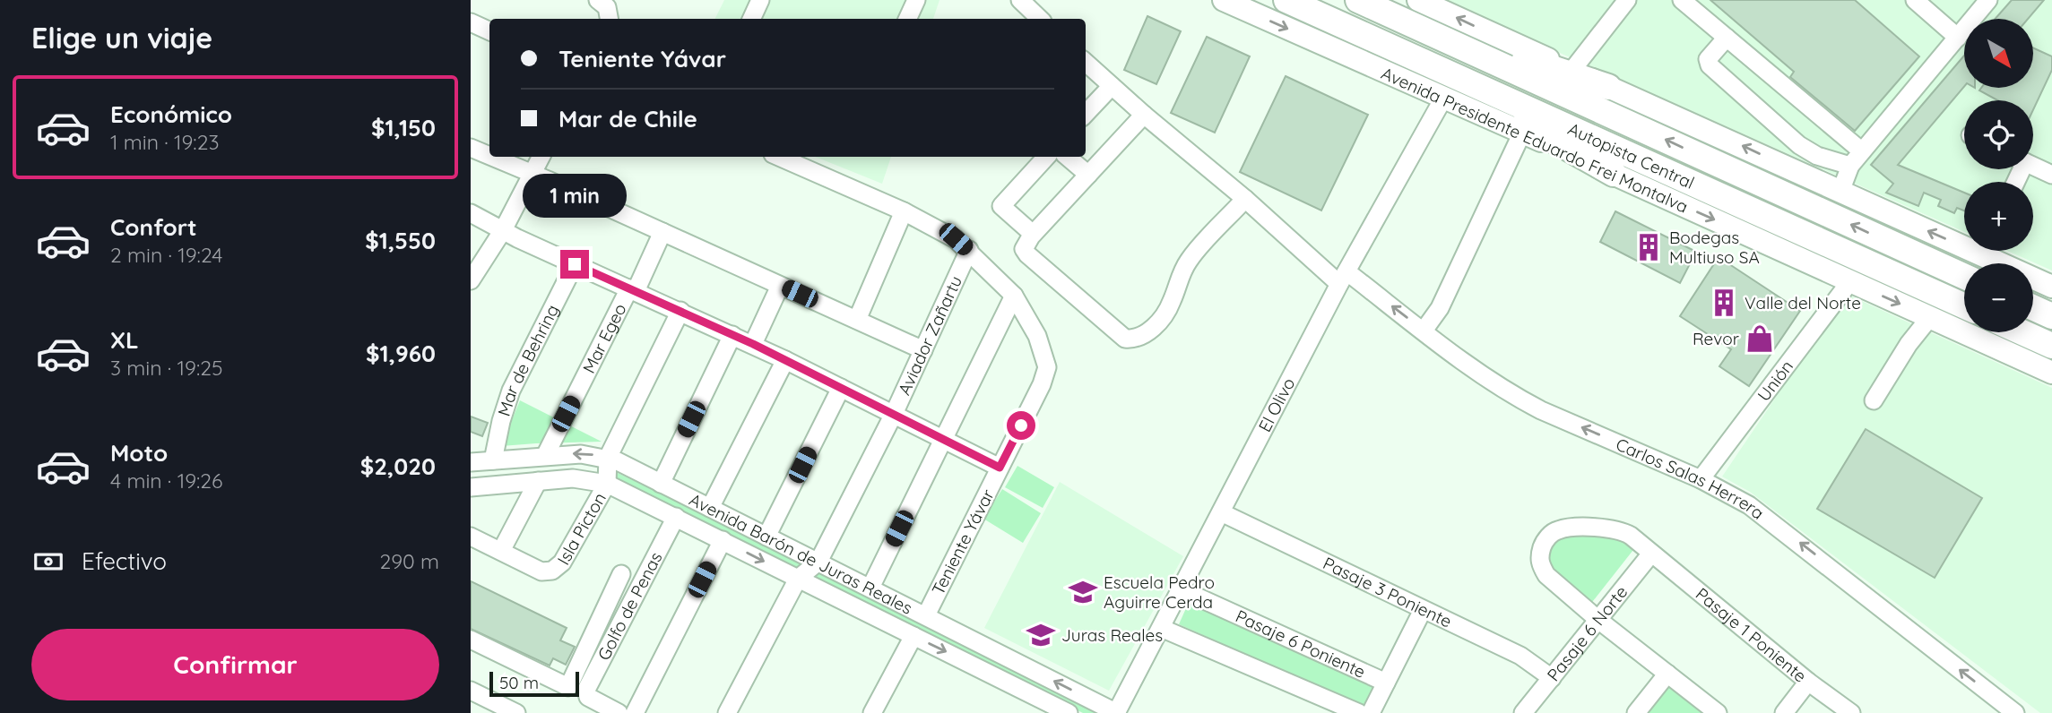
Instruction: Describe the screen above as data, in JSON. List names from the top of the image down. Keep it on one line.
{"streets":{"highway":["Autopista Central"],"main road":["Avenida Presidente Eduardo Frei Montalva"],"street":["Aviador Zañartu","Mar Egeo","Mar de Behring","Unión","El Olivo","Carlos Salas Herrera","Isla Picton","Teniente Yávar","Avenida Barón de Juras Reales","Pasaje 3 Poniente","Golfo de Penas","Pasaje 6 Norte","Pasaje 1 Poniente","Pasaje 6 Poniente"]},"crossings":[["Avenida Presidente Eduardo Frei Montalva","Unión"],["Avenida Presidente Eduardo Frei Montalva","El Olivo"],["Aviador Zañartu","Avenida Barón de Juras Reales"],["Mar Egeo","Avenida Barón de Juras Reales"],["Mar de Behring","Avenida Barón de Juras Reales"],["Unión","Carlos Salas Herrera"],["El Olivo","Carlos Salas Herrera"],["El Olivo","Avenida Barón de Juras Reales"],["El Olivo","Pasaje 3 Poniente"],["El Olivo","Pasaje 6 Poniente"],["Isla Picton","Avenida Barón de Juras Reales"],["Teniente Yávar","Avenida Barón de Juras Reales"],["Avenida Barón de Juras Reales","Golfo de Penas"],["Pasaje 3 Poniente","Pasaje 6 Norte"],["Pasaje 6 Norte","Pasaje 1 Poniente"]],"one_way":["Carlos Salas Herrera"],"places":{"building":["Bodegas Multiuso SA","Valle del Norte"],"shop":["Revor"],"school or university":["Escuela Pedro Aguirre Cerda","Juras Reales"]},"scale_bar":"50 m","north":"bottom right","page":{"heading":"Elige un viaje","map_buttons":["+","−"],"banner":["Teniente Yávar","Mar de Chile"],"list":[{"name":"Económico","note":"1 min · 19:23","value":"$1,150"},{"name":"Confort","note":"2 min · 19:24","value":"$1,550"},{"name":"XL","note":"3 min · 19:25","value":"$1,960"},{"name":"Moto","note":"4 min · 19:26","value":"$2,020"}],"bubble":"1 min","pay":["Efectivo","290 m"],"buttons":"Confirmar","scale":"50 m"}}
